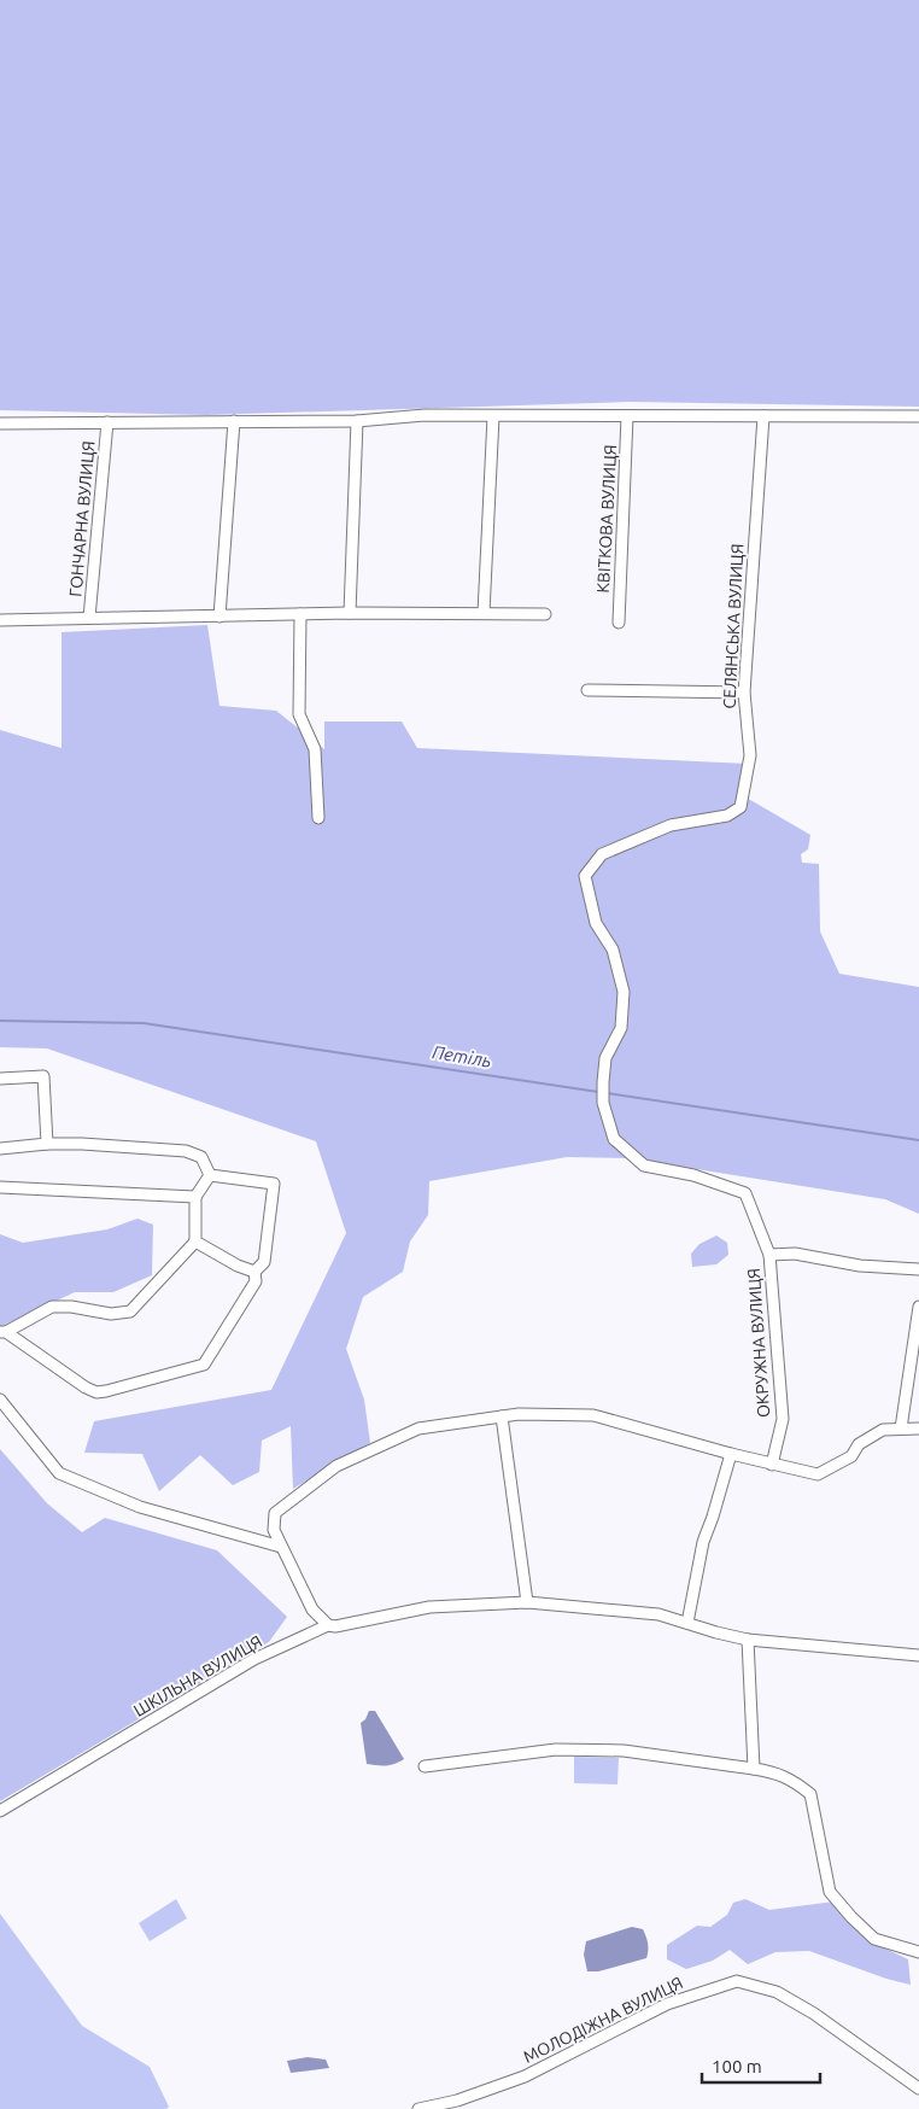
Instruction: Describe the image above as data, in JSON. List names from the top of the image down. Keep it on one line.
{"streets":{"street":["ГОНЧАРНА ВУЛИЦЯ","КВІТКОВА ВУЛИЦЯ","СЕЛЯНСЬКА ВУЛИЦЯ","ОКРУЖНА ВУЛИЦЯ","ШКІЛЬНА ВУЛИЦЯ","МОЛОДІЖНА ВУЛИЦЯ"]},"crossings":[["СЕЛЯНСЬКА ВУЛИЦЯ","ОКРУЖНА ВУЛИЦЯ"]],"water":["Петіль"],"scale_bar":"100 m"}
